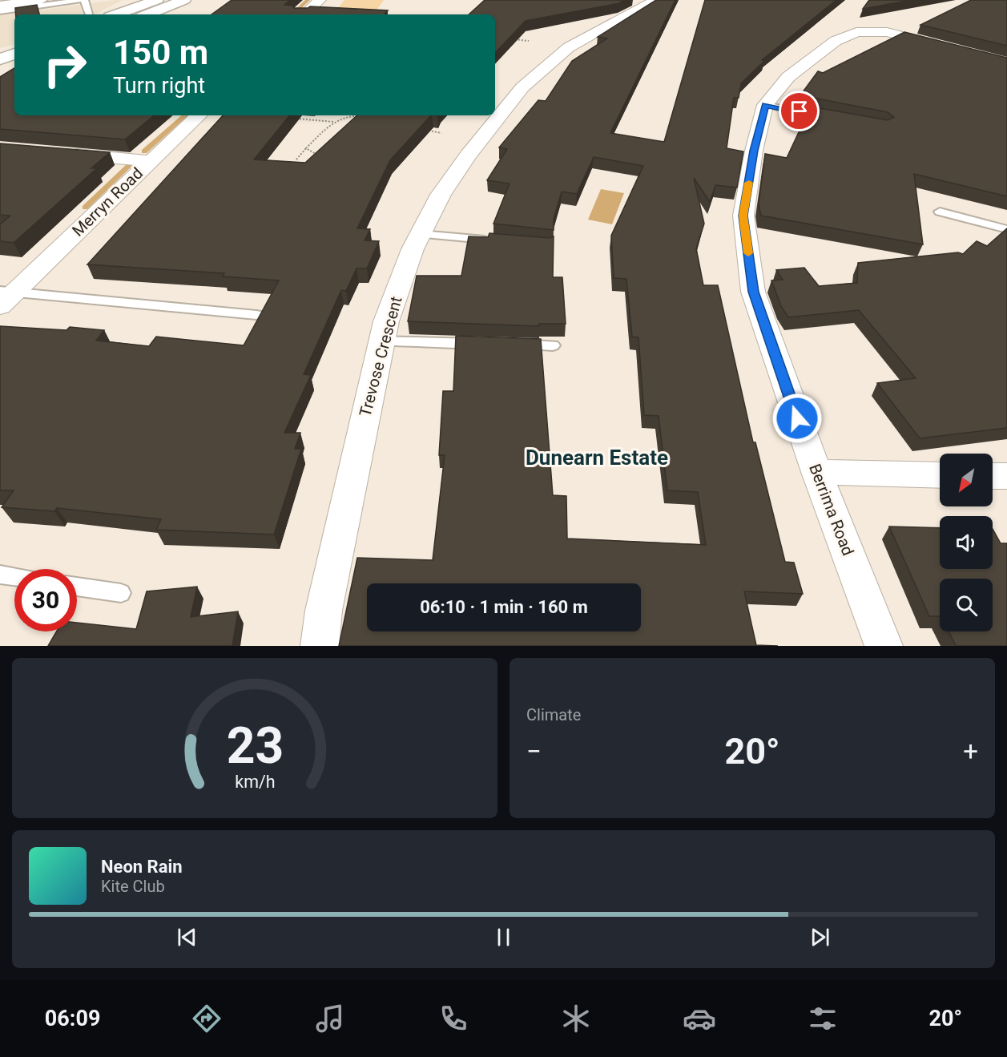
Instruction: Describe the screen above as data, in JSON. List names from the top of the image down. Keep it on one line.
{"streets":{"street":["Merryn Road","Trevose Crescent","Berrima Road"]},"districts":["Dunearn Estate"],"north":"bottom left","page":{"turn":["150 m","Turn right"],"limit":"30","trip":"06:10 · 1 min · 160 m","tile":"Climate","heat":["−","20°","+"],"song":["Neon Rain","Kite Club"],"tabs":["06:09","20°"],"gauge":["23","km/h"]}}
